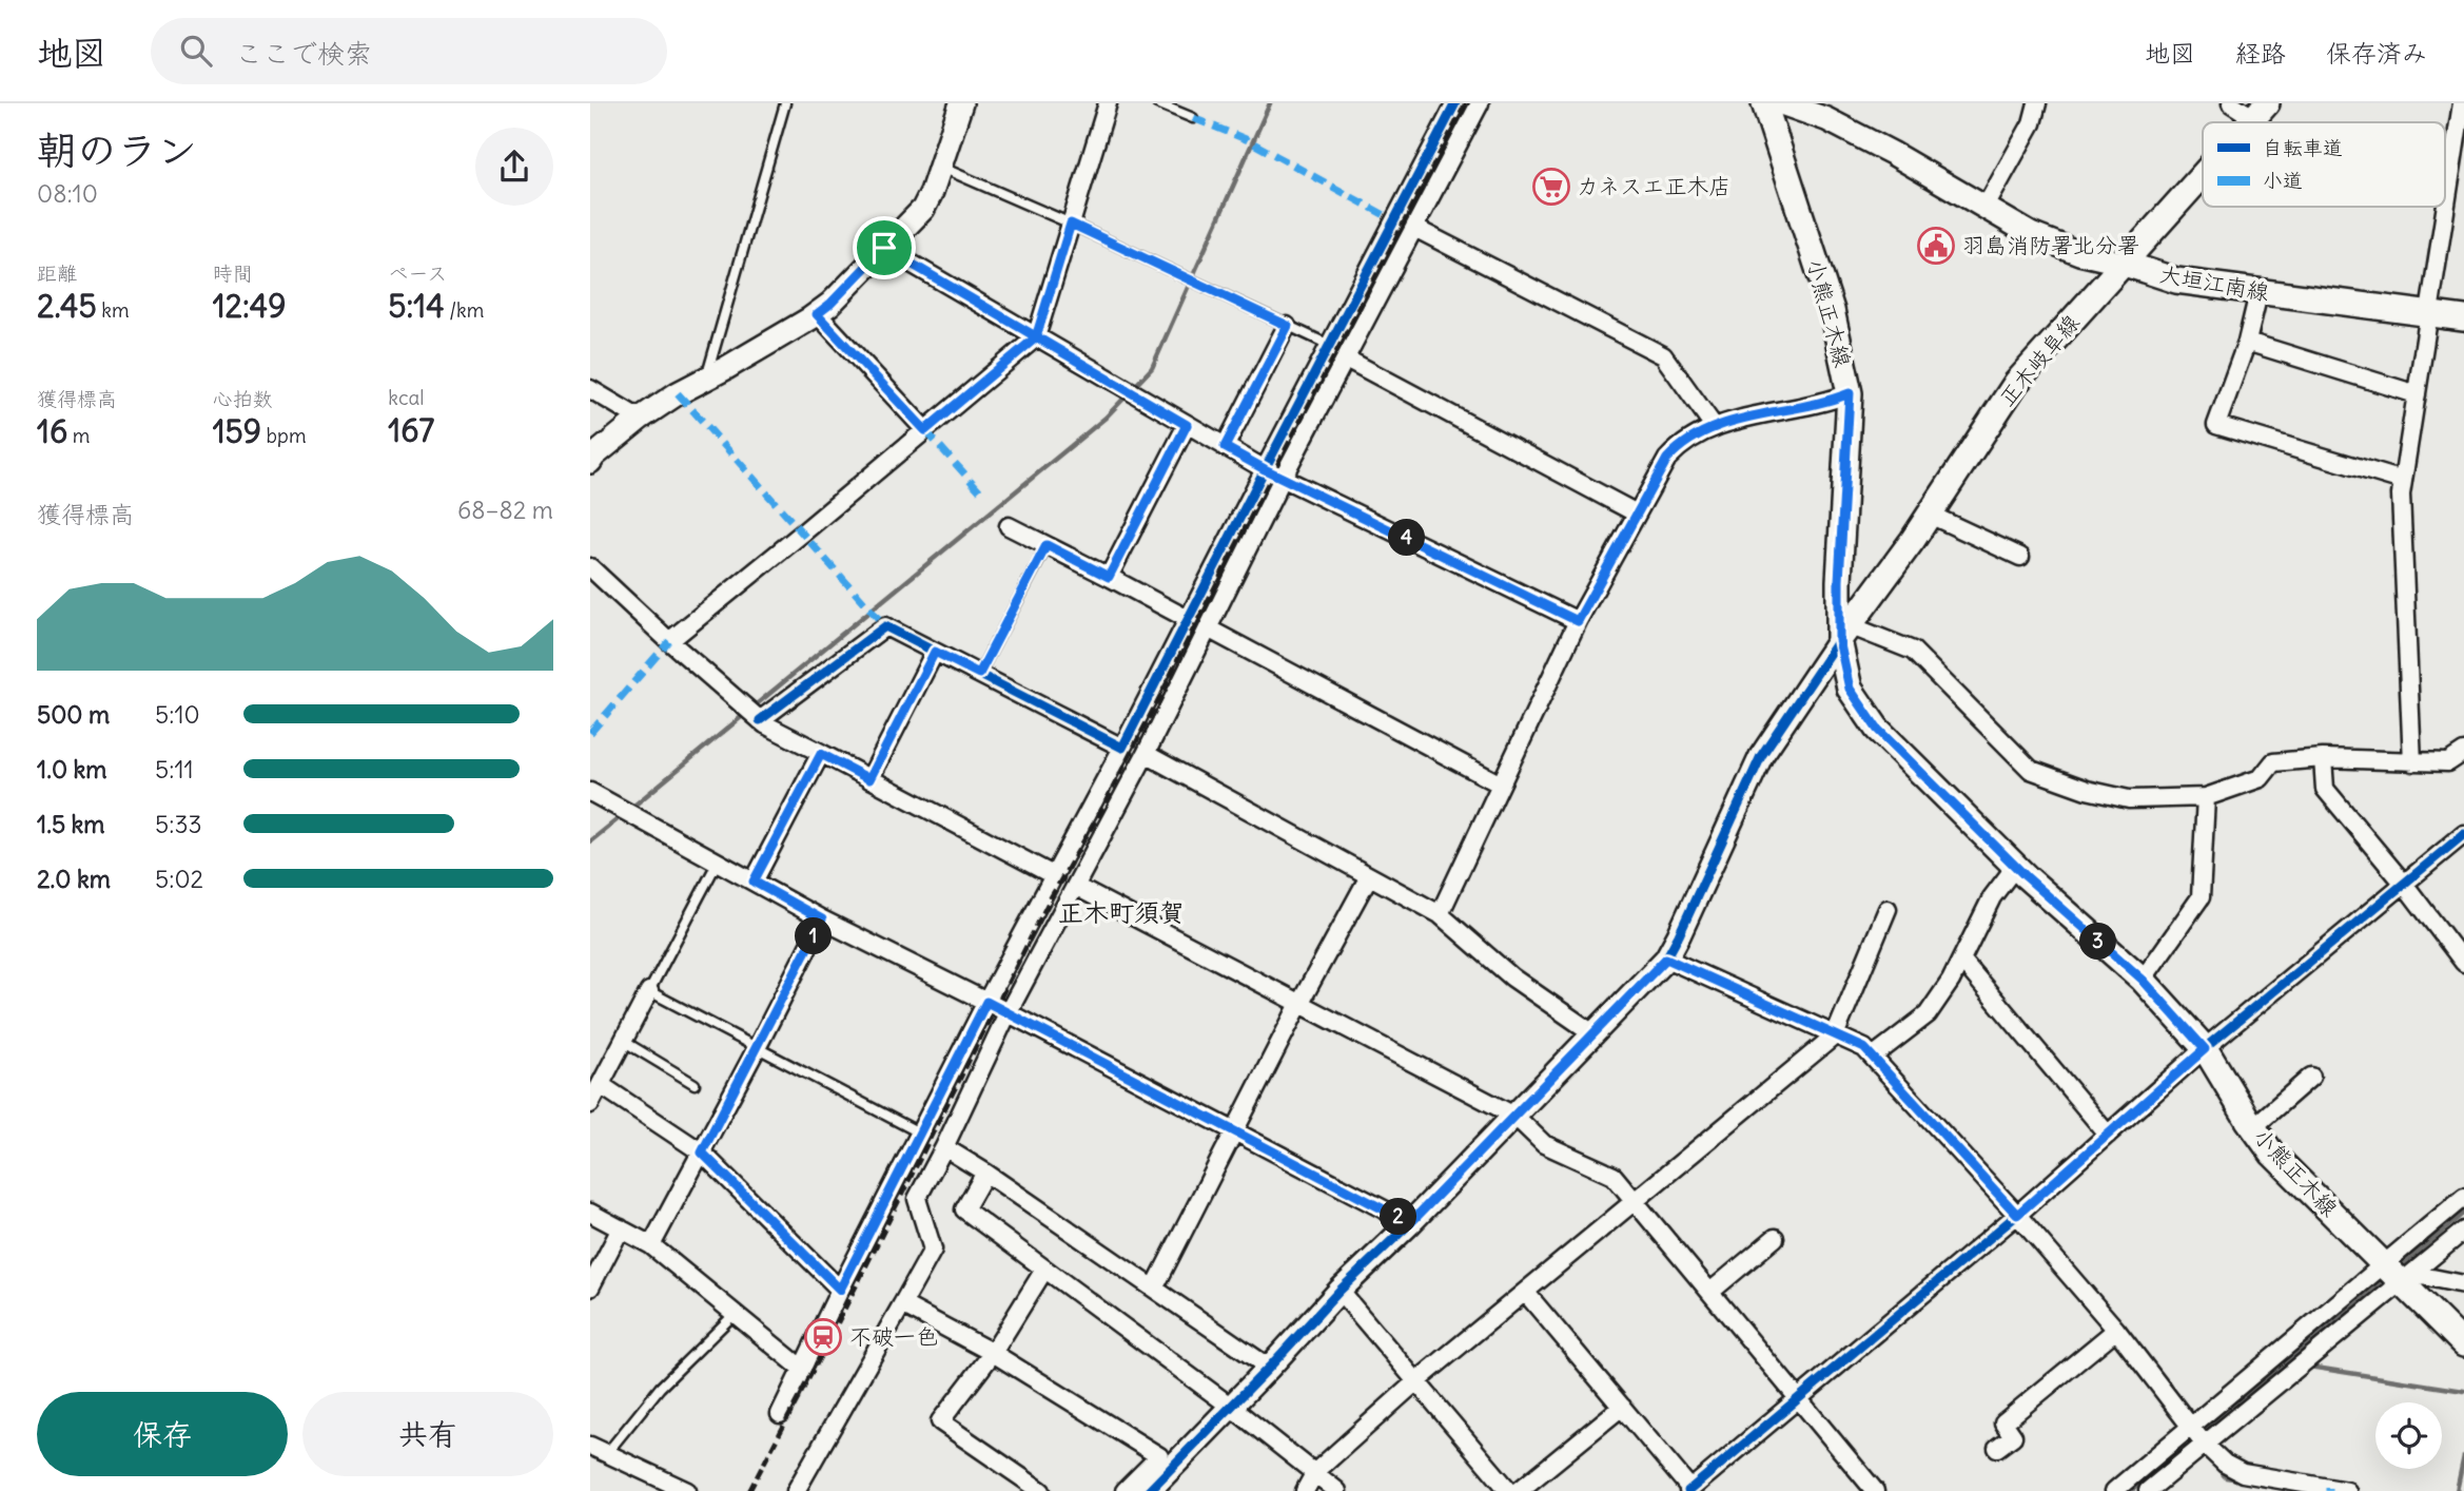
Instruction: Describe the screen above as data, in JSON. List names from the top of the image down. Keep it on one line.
{"streets":{"main road":["大垣江南線","小熊正木線","正木岐阜線"]},"crossings":[["大垣江南線","正木岐阜線"],["小熊正木線","正木岐阜線"]],"districts":["正木町須賀"],"places":{"supermarket":["カネスエ正木店"],"public building":["羽島消防署北分署"],"station":["不破一色"]},"legend":["自転車道","小道"],"page":{"header":"地図","search":"ここで検索","nav":["地図","経路","保存済み"],"heading":["朝のラン","08:10"],"stats":[["距離","2.45 km"],["時間","12:49"],["ペース","5:14 /km"],["獲得標高","16 m"],["心拍数","159 bpm"],["kcal","167"]],"chart":["獲得標高","68–82 m"],"pins":["4","1","3","2"],"list":[{"name":"500 m","note":"5:10"},{"name":"1.0 km","note":"5:11"},{"name":"1.5 km","note":"5:33"},{"name":"2.0 km","note":"5:02"}],"buttons":["保存","共有"]}}
